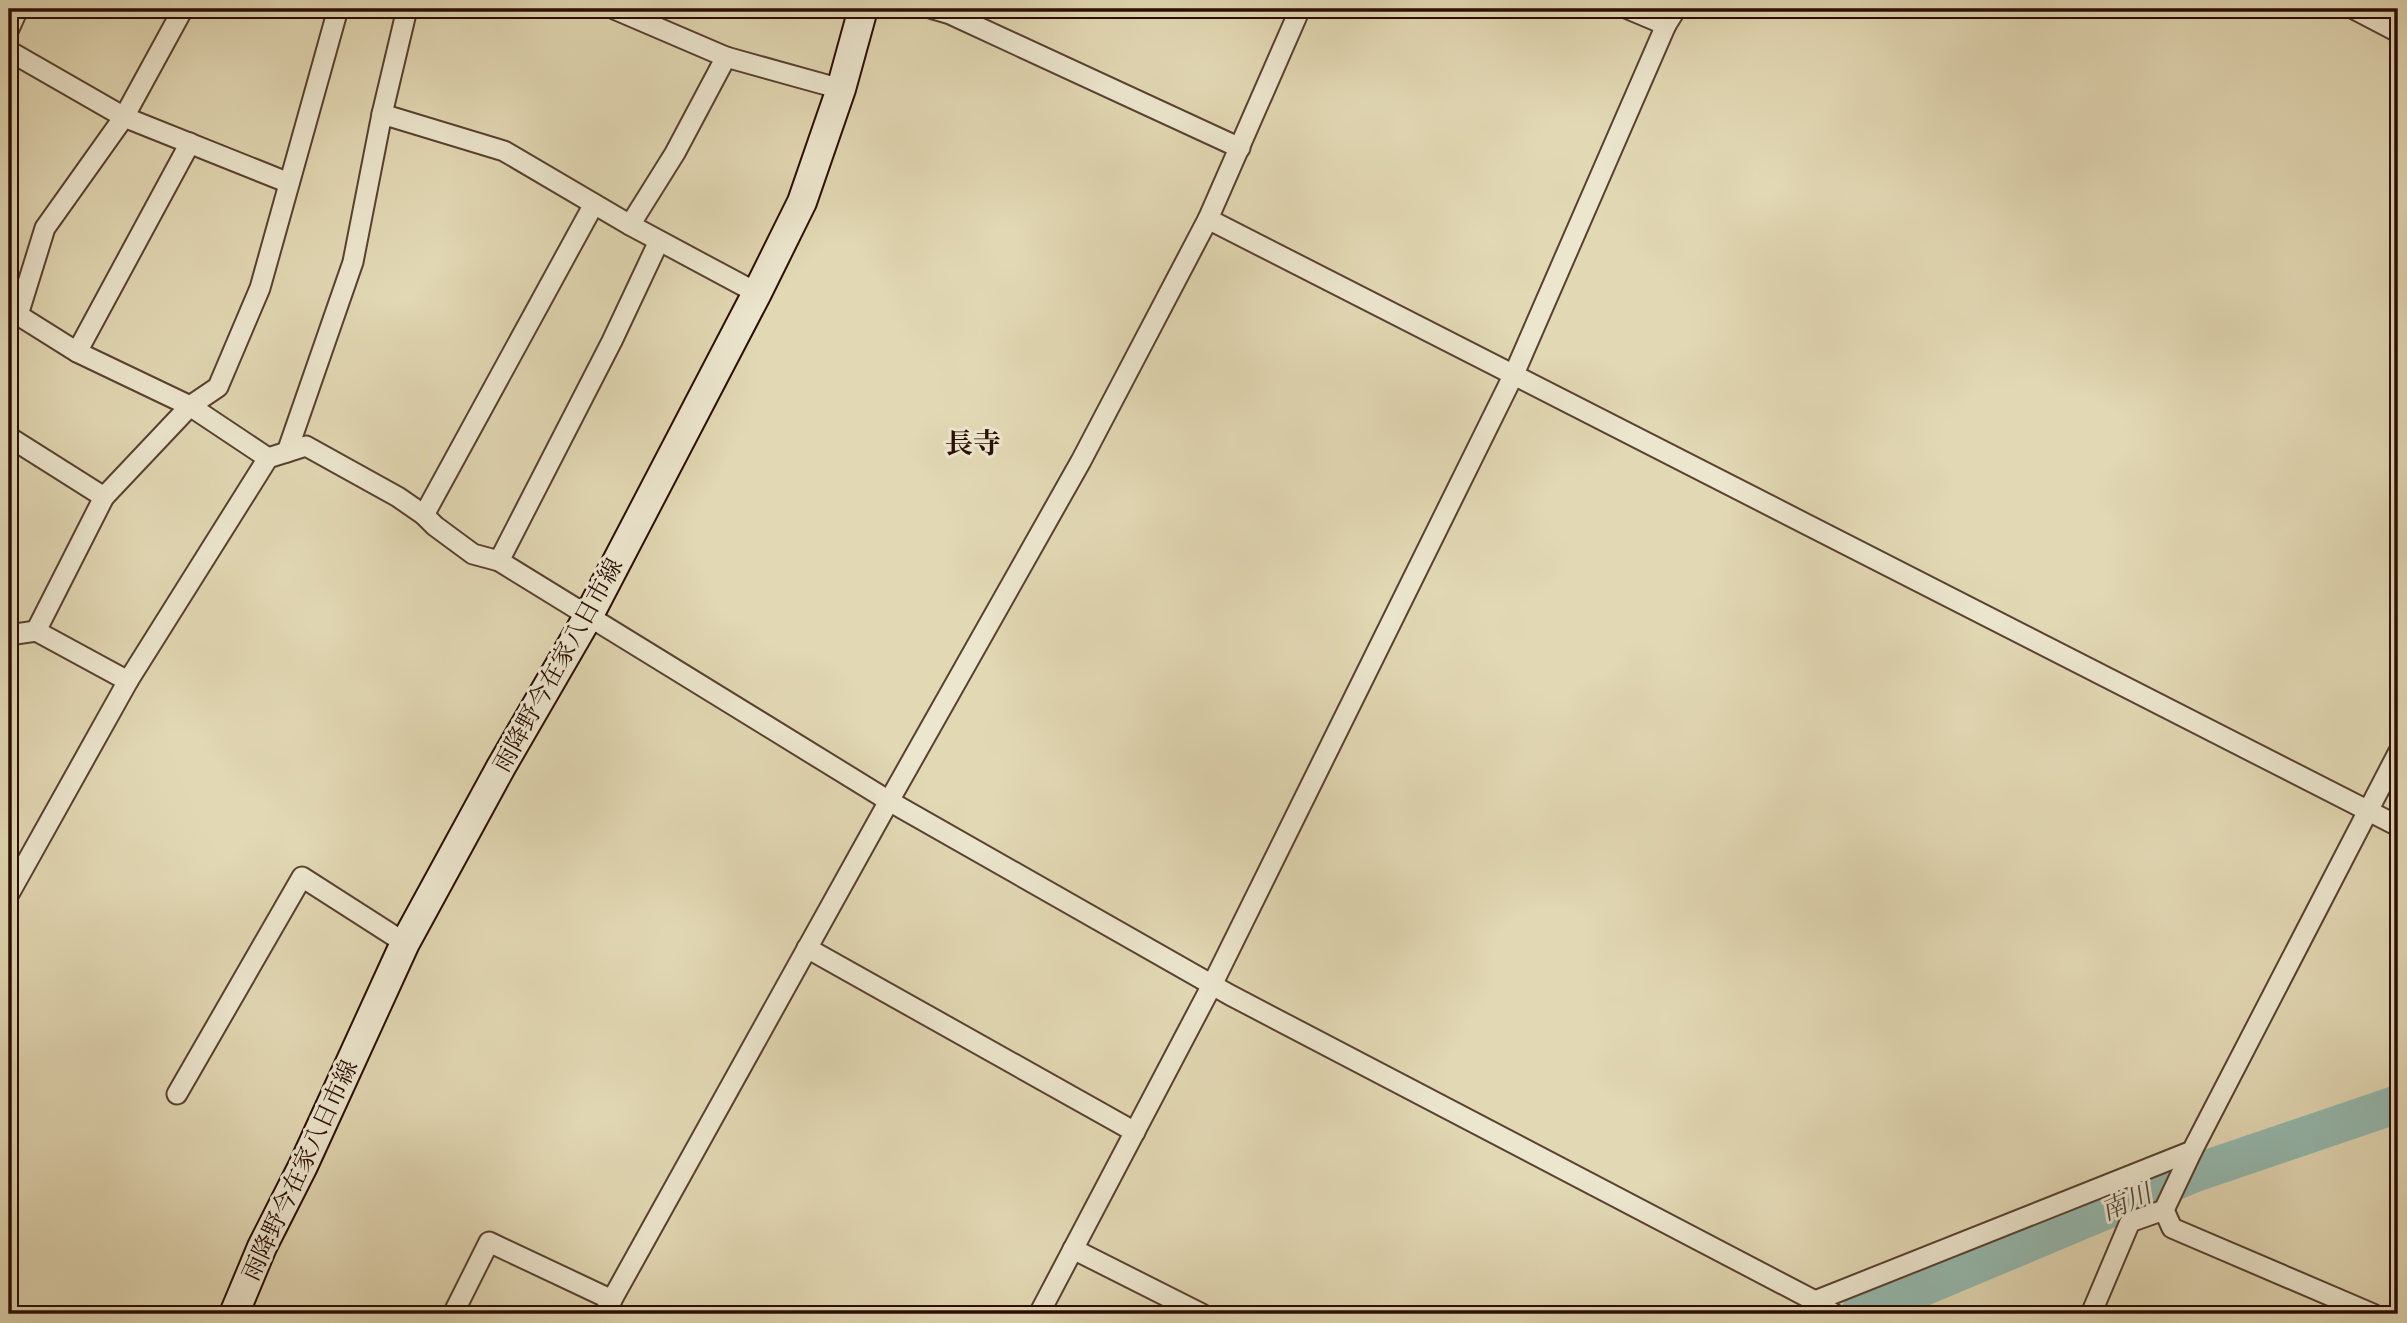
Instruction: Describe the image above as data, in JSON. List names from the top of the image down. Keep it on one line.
{"streets":{"main road":["雨降野今在家八日市線"]},"districts":["長寺"],"water":["南川"]}
